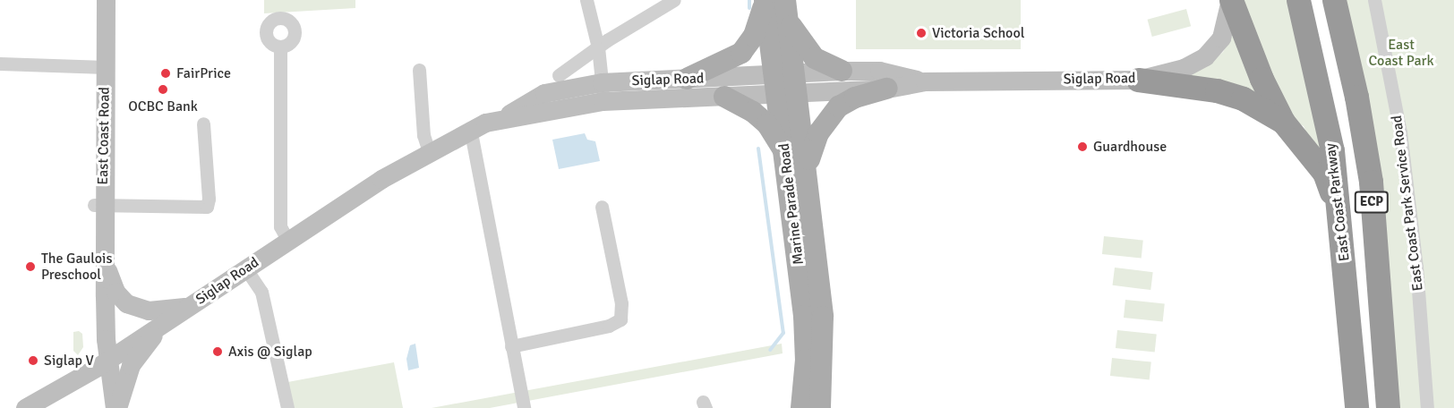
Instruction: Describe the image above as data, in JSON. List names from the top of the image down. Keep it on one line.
{"streets":{"highway":["East Coast Parkway","ECP"],"main road":["Siglap Road","East Coast Road","Marine Parade Road"],"street":["East Coast Park Service Road"]},"crossings":[["Siglap Road","East Coast Road"],["Siglap Road","Marine Parade Road"]],"parks":["East Coast Park"],"places":["Victoria School","FairPrice","OCBC Bank","Guardhouse","The Gaulois Preschool","Axis @ Siglap","Siglap V"]}
